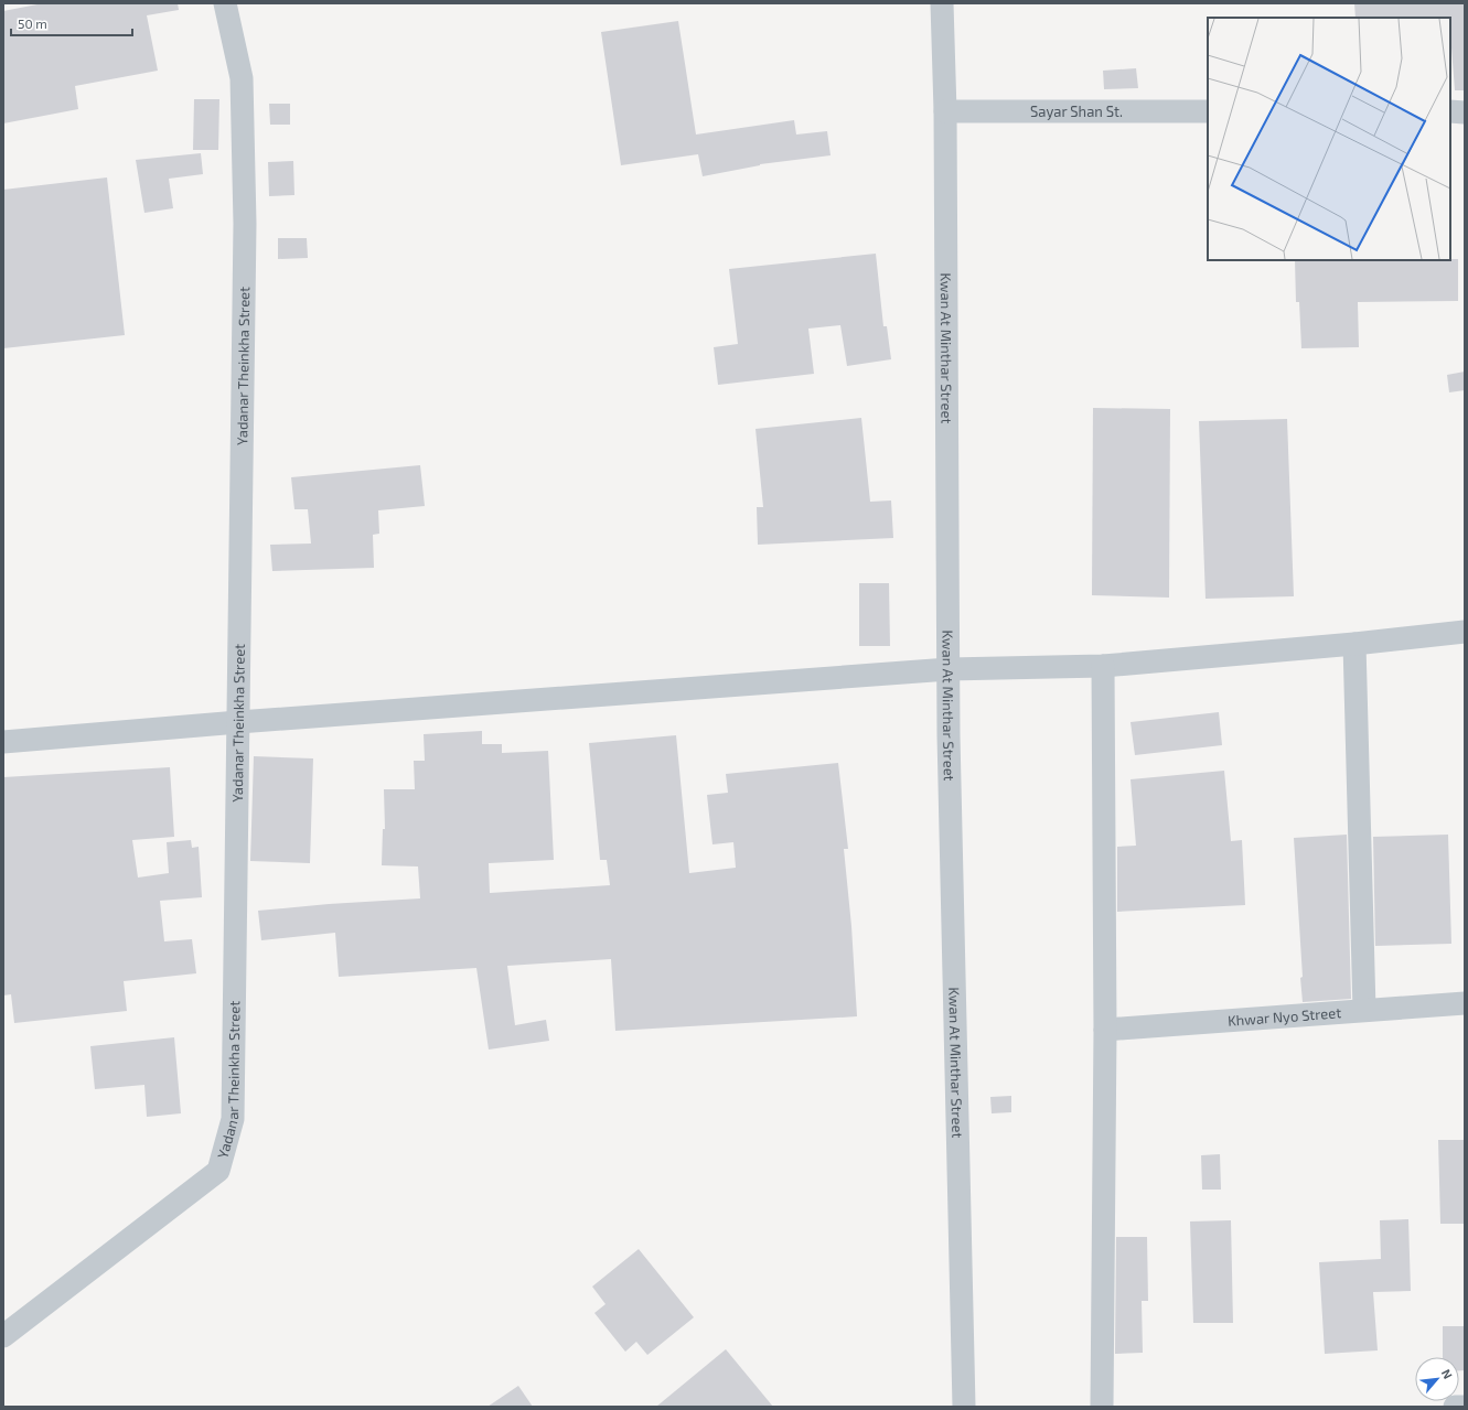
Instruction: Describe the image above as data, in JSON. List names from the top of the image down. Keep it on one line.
{"streets":{"street":["Sayar Shan St.","Kwan At Minthar Street","Yadanar Theinkha Street","Khwar Nyo Street"]},"crossings":[["Sayar Shan St.","Kwan At Minthar Street"]],"scale_bar":"50 m","north":"top right"}
